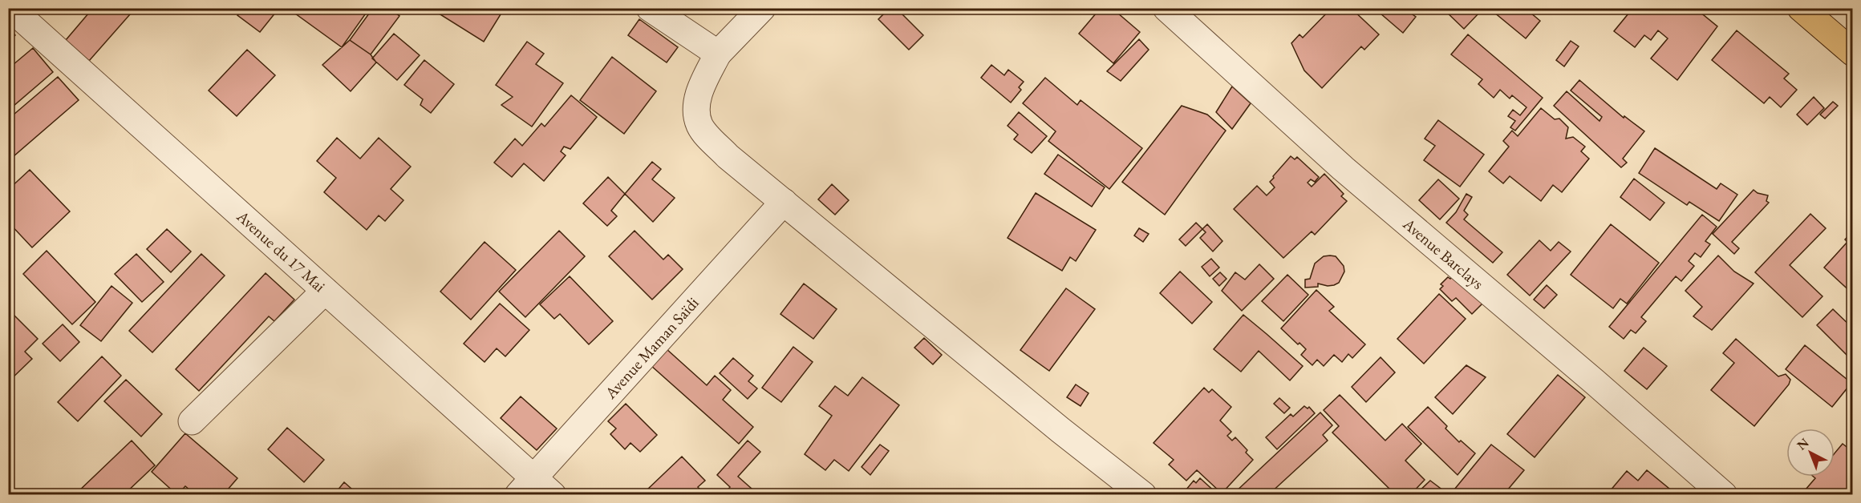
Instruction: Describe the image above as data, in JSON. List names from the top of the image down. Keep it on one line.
{"streets":{"street":["Avenue du 17 Mai","Avenue Barclays","Avenue Maman Saïdi"]},"crossings":[["Avenue du 17 Mai","Avenue Maman Saïdi"]],"north":"top left"}
